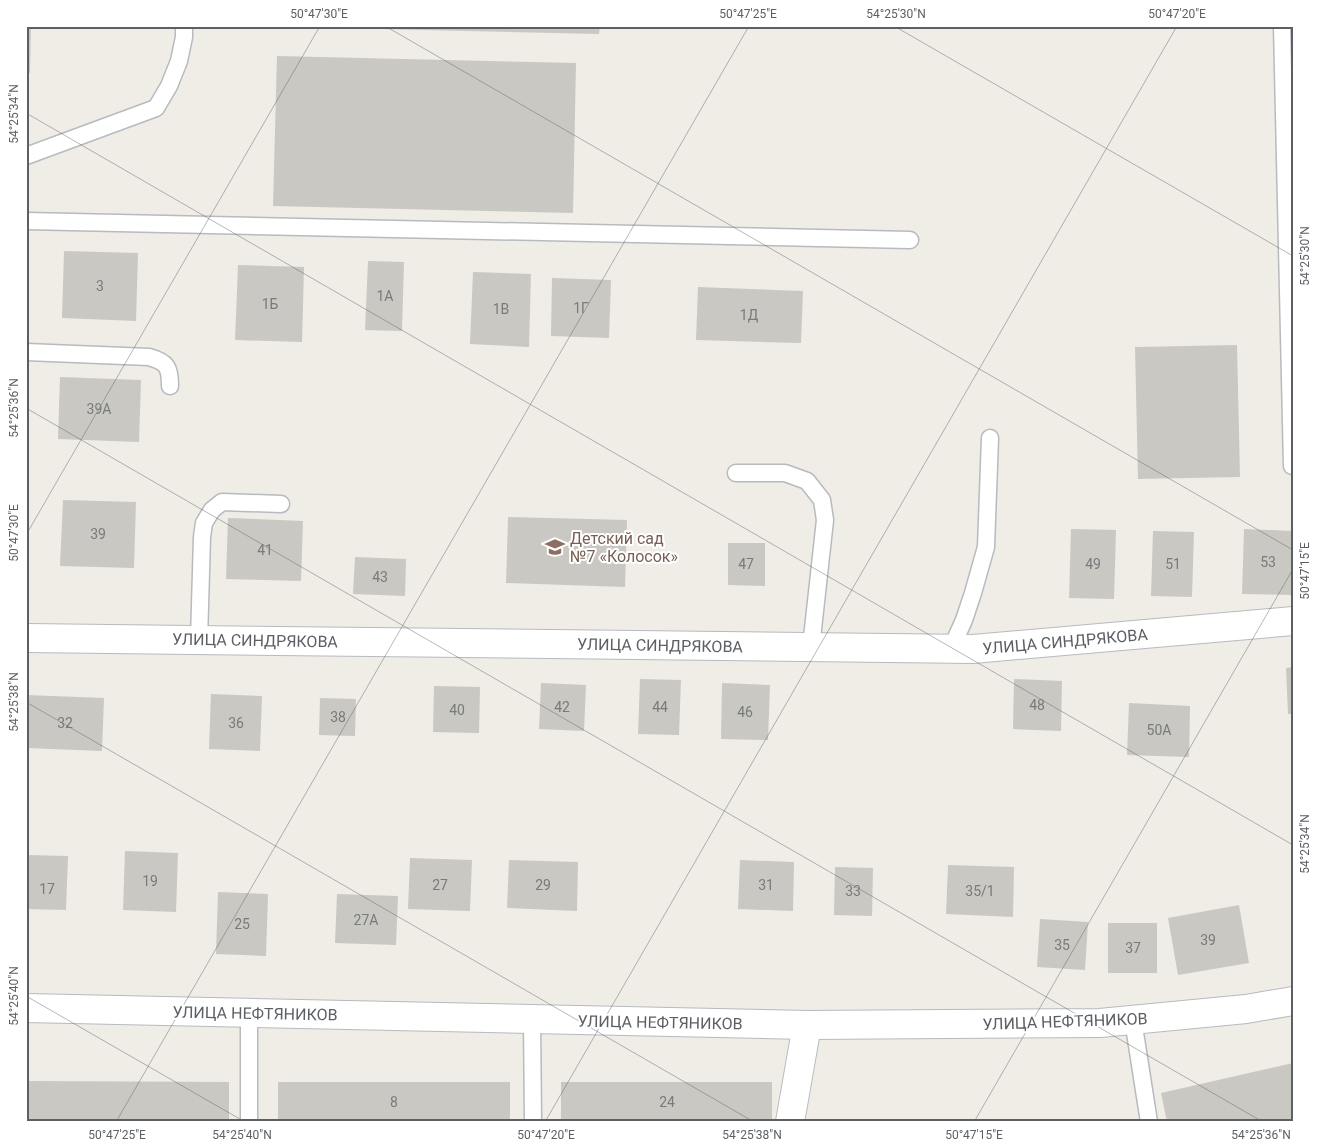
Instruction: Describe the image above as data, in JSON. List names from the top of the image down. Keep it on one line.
{"streets":{"street":["УЛИЦА СИНДРЯКОВА","УЛИЦА НЕФТЯНИКОВ"]},"places":{"school or university":["Детский сад №7 «Колосок»"]},"house_numbers":["3","1А","1Б","1Г","1В","1Д","39А","39","41","53","47","49","51","43","48","42","44","40","46","38","32","36","50А","19","27","29","31","17","33","35/1","27А","25","39","35","37","8","24"],"coordinates":["50°47'30\"E","50°47'25\"E","54°25'30\"N","50°47'20\"E","54°25'34\"N","54°25'36\"N","50°47'15\"E","54°25'38\"N","54°25'40\"N"]}
